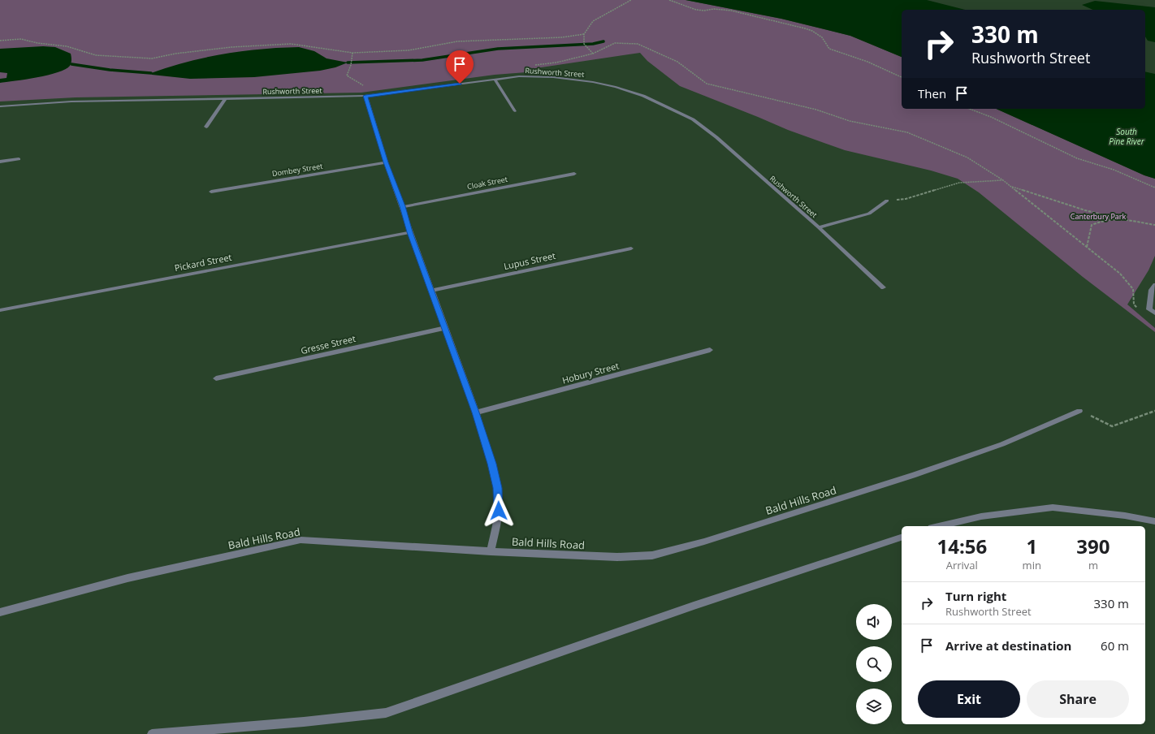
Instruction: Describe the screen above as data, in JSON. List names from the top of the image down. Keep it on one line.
{"streets":{"street":["Rushworth Street","Dombey Street","Cloak Street","Lupus Street","Pickard Street","Gresse Street","Hobury Street","Bald Hills Road"]},"water":["South Pine River"],"parks":["Canterbury Park"],"page":{"turn":["330 m","Rushworth Street"],"then":"Then","eta":["14:56","Arrival","1","min","390","m"],"list":[{"name":"Turn right","note":"Rushworth Street","value":"330 m"},{"name":"Arrive at destination","value":"60 m"}],"buttons":["Exit","Share"]}}
